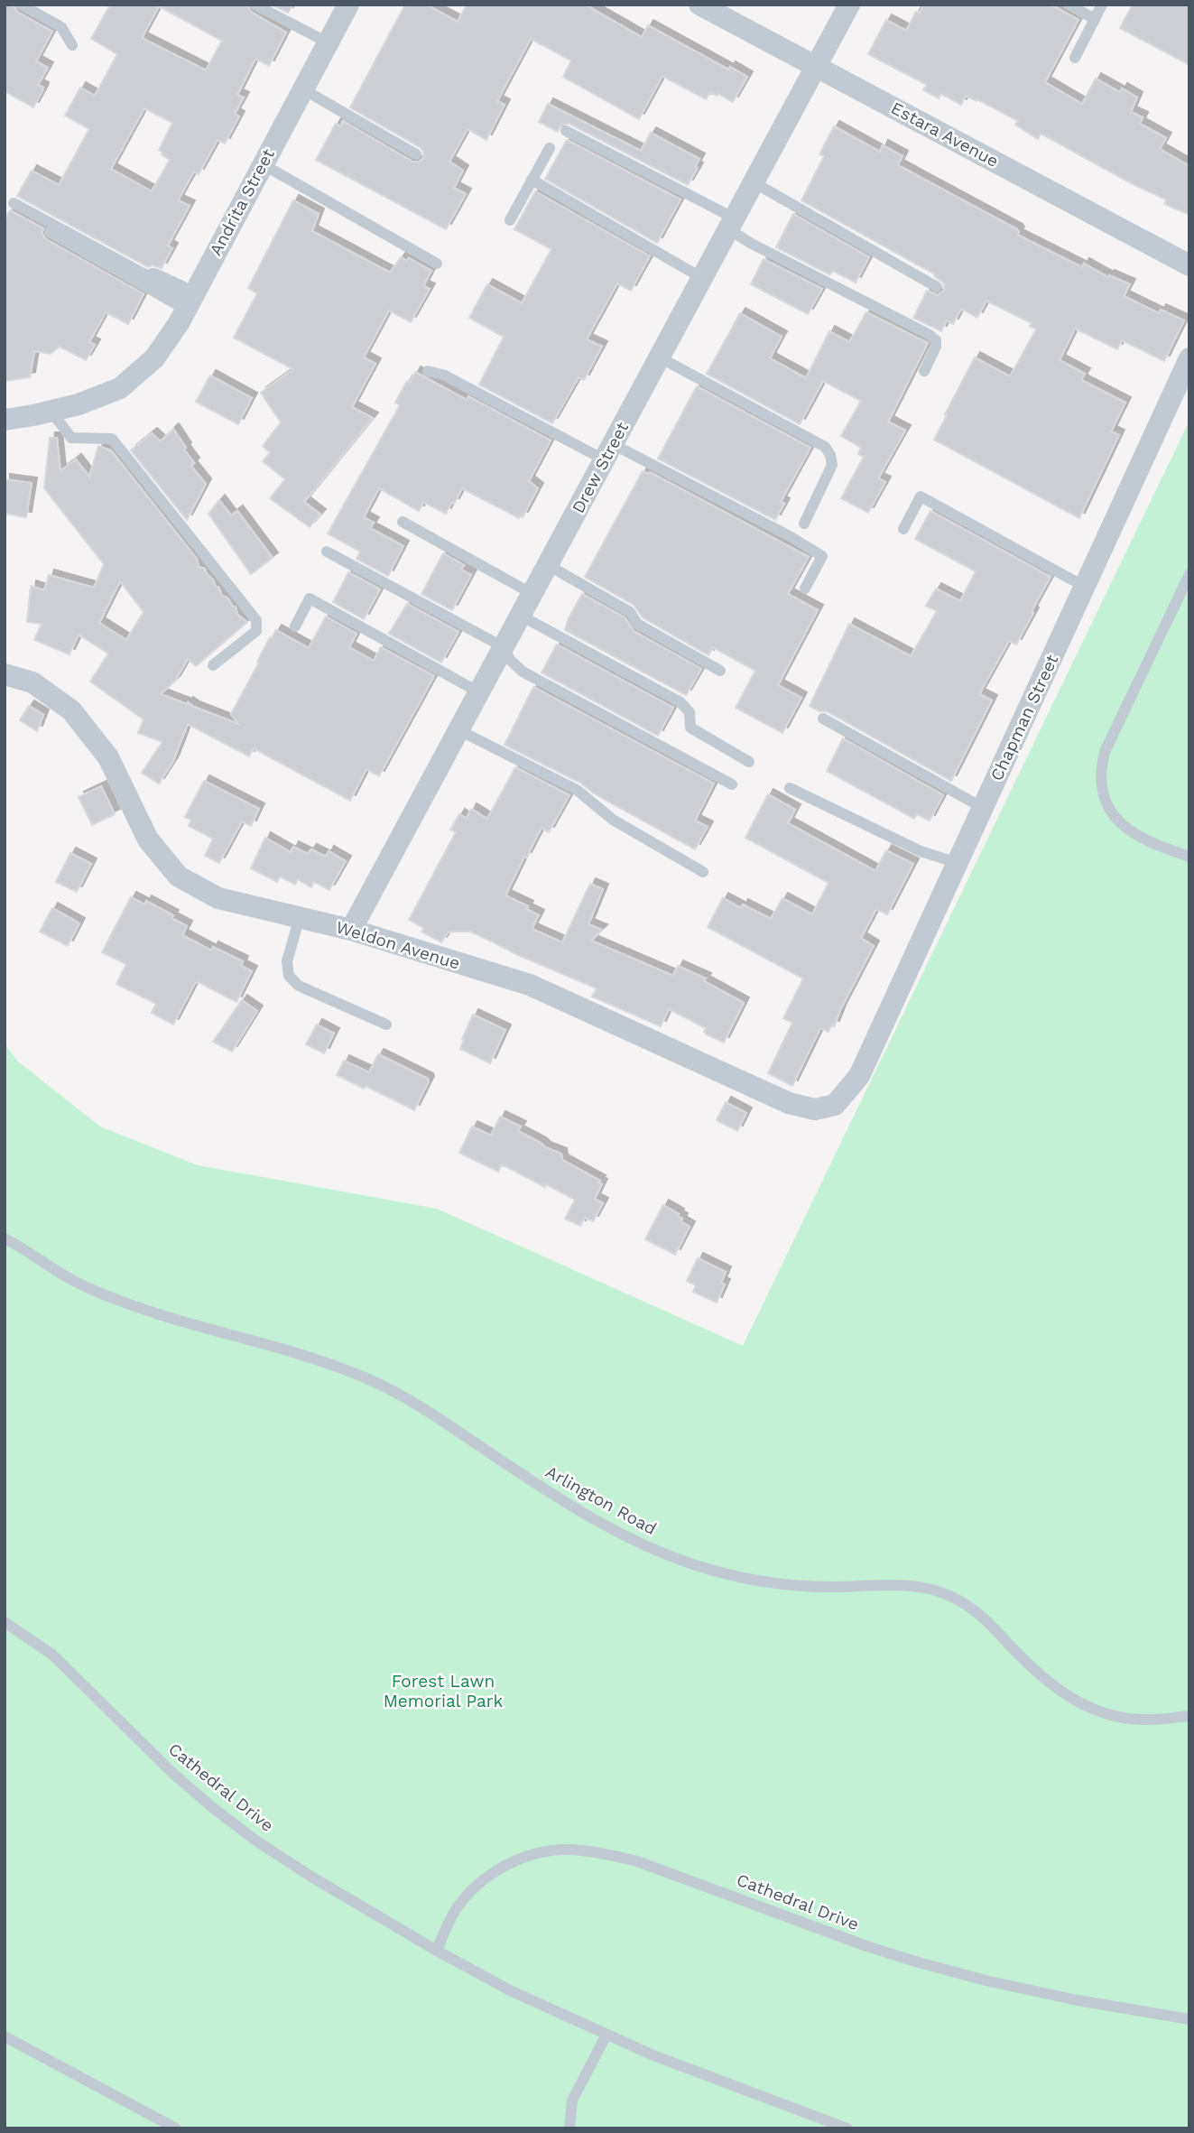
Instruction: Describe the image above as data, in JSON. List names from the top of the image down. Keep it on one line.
{"streets":{"street":["Estara Avenue","Andrita Street","Drew Street","Chapman Street","Weldon Avenue"],"lane":["Arlington Road","Cathedral Drive"]},"crossings":[["Estara Avenue","Drew Street"],["Drew Street","Weldon Avenue"],["Chapman Street","Weldon Avenue"]],"parks":["Forest Lawn Memorial Park"]}
